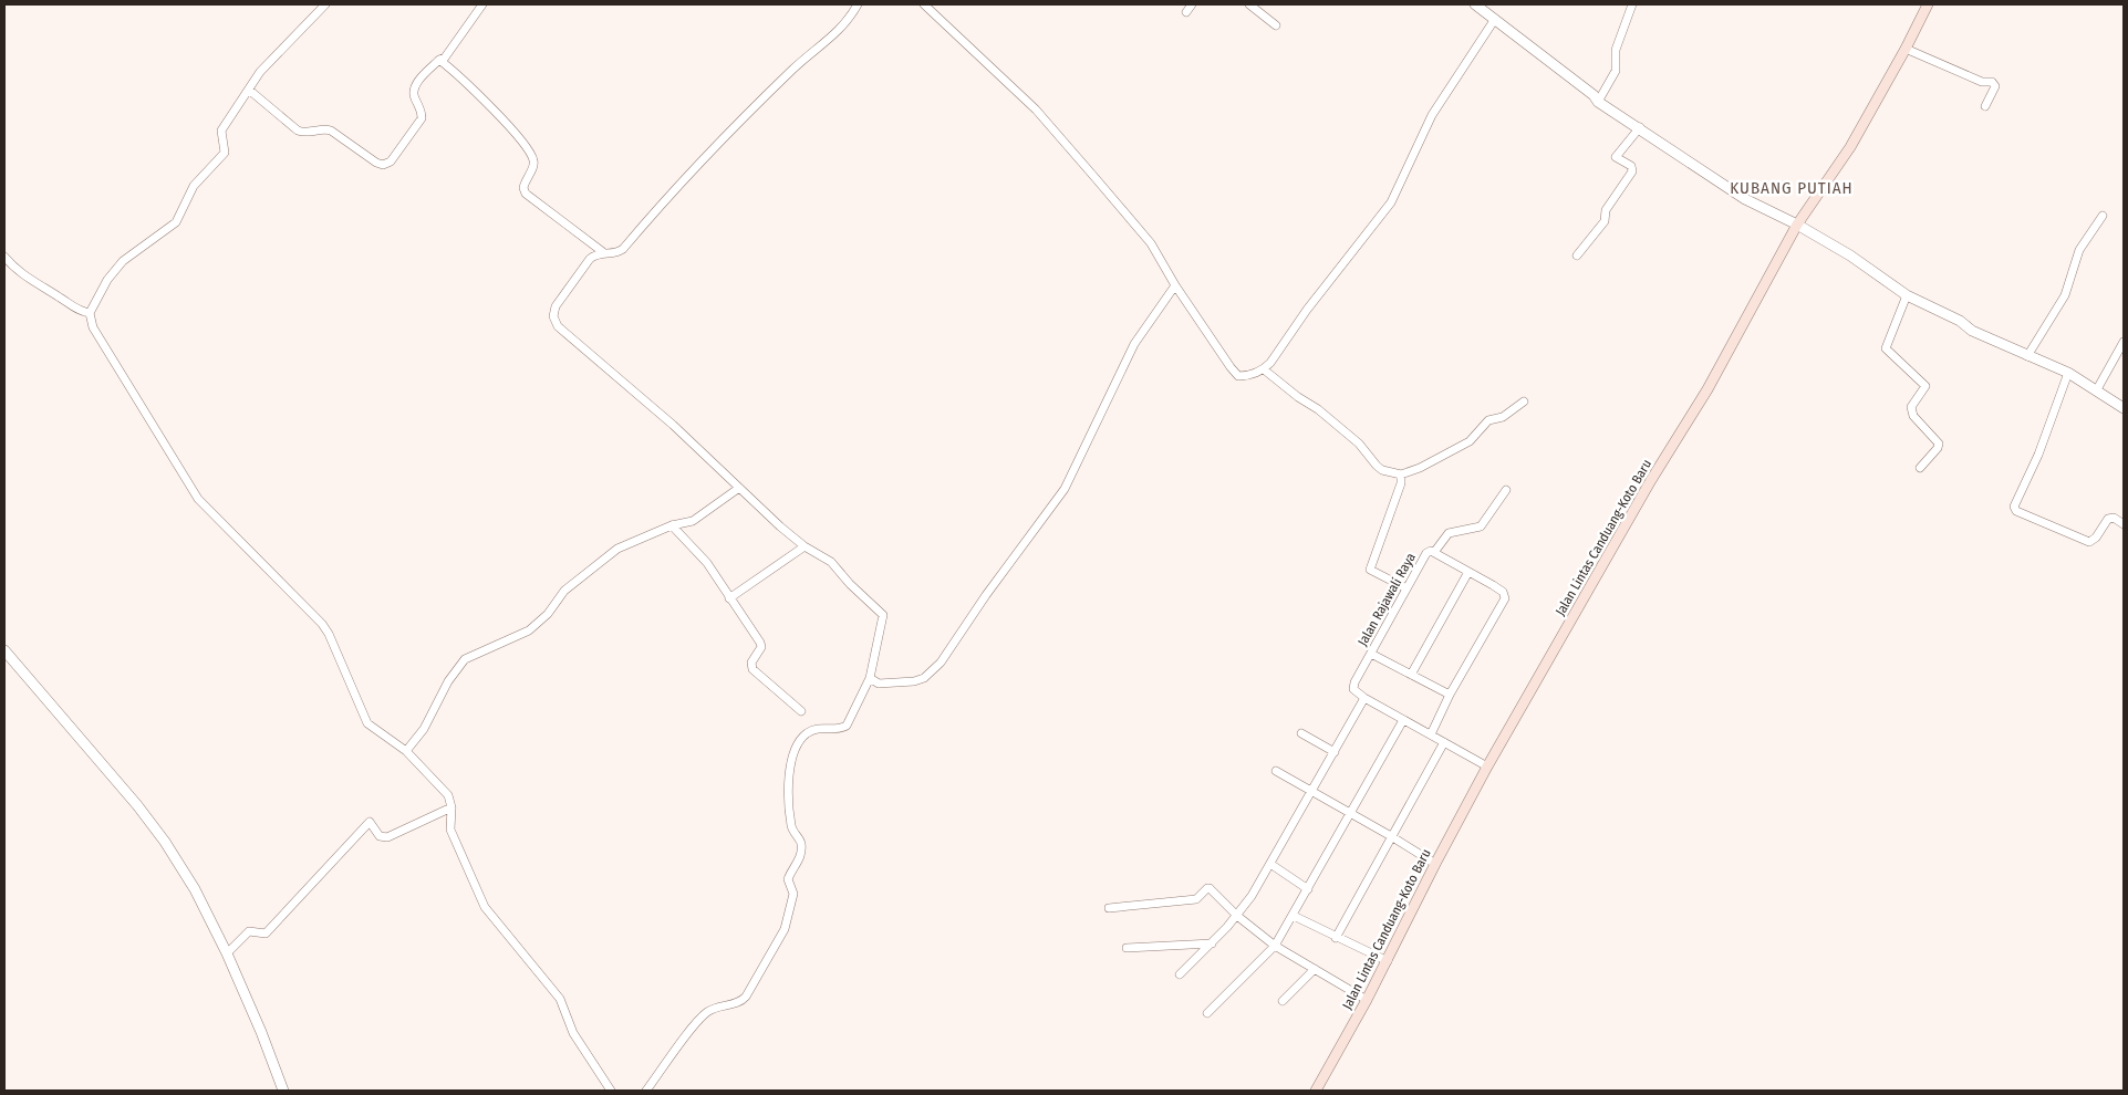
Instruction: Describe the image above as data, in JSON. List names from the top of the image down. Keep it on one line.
{"streets":{"main road":["Jalan Lintas Canduang-Koto Baru"],"street":["Jalan Rajawali Raya"]},"districts":["KUBANG PUTIAH"]}
